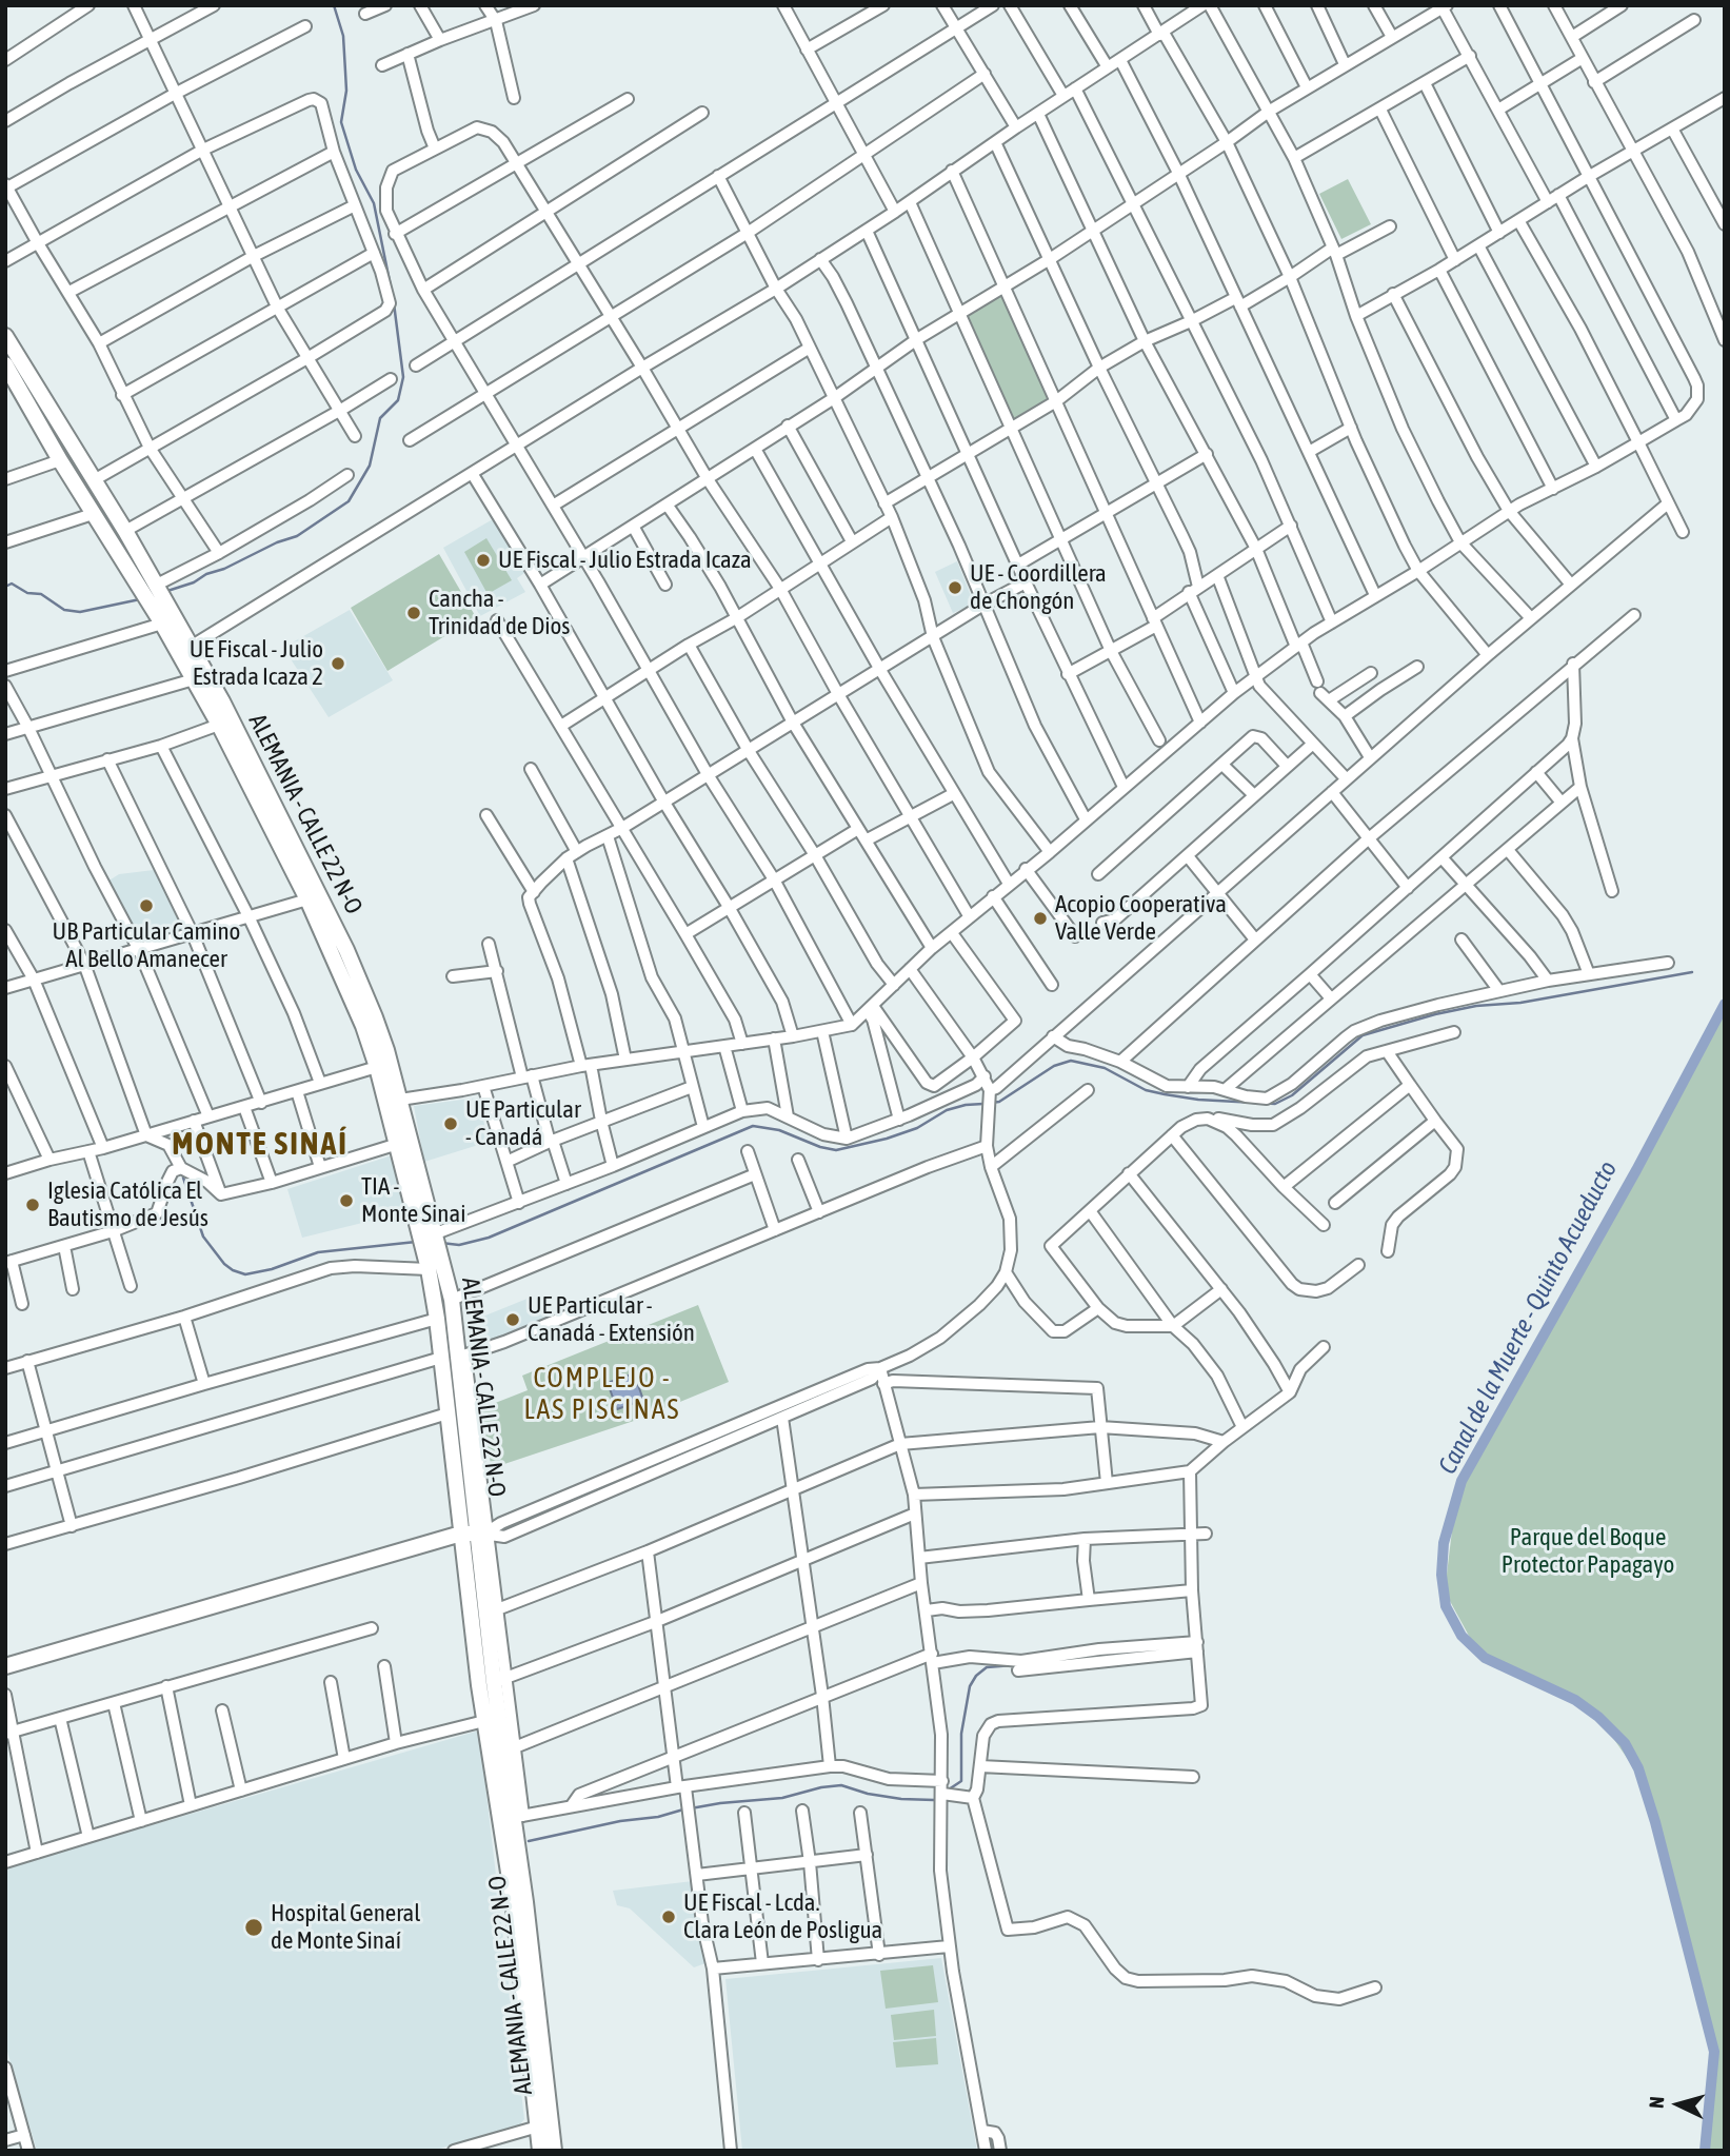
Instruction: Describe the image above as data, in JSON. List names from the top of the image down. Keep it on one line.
{"streets":{"street":["ALEMANIA - CALLE 22 N-O"]},"districts":["MONTE SINAÍ","COMPLEJO - LAS PISCINAS"],"water":["Canal de la Muerte - Quinto Acueducto"],"parks":["Parque del Boque Protector Papagayo"],"places":["UE Fiscal - Julio Estrada Icaza","UE - Coordillera de Chongón","Cancha - Trinidad de Dios","UE Fiscal - Julio Estrada Icaza 2","UB Particular Camino Al Bello Amanecer","Acopio Cooperativa Valle Verde","UE Particular - Canadá","TIA - Monte Sinai","Iglesia Católica El Bautismo de Jesús","UE Particular - Canadá - Extensión","UE Fiscal - Lcda. Clara León de Posligua","Hospital General de Monte Sinaí"],"north":"left"}
